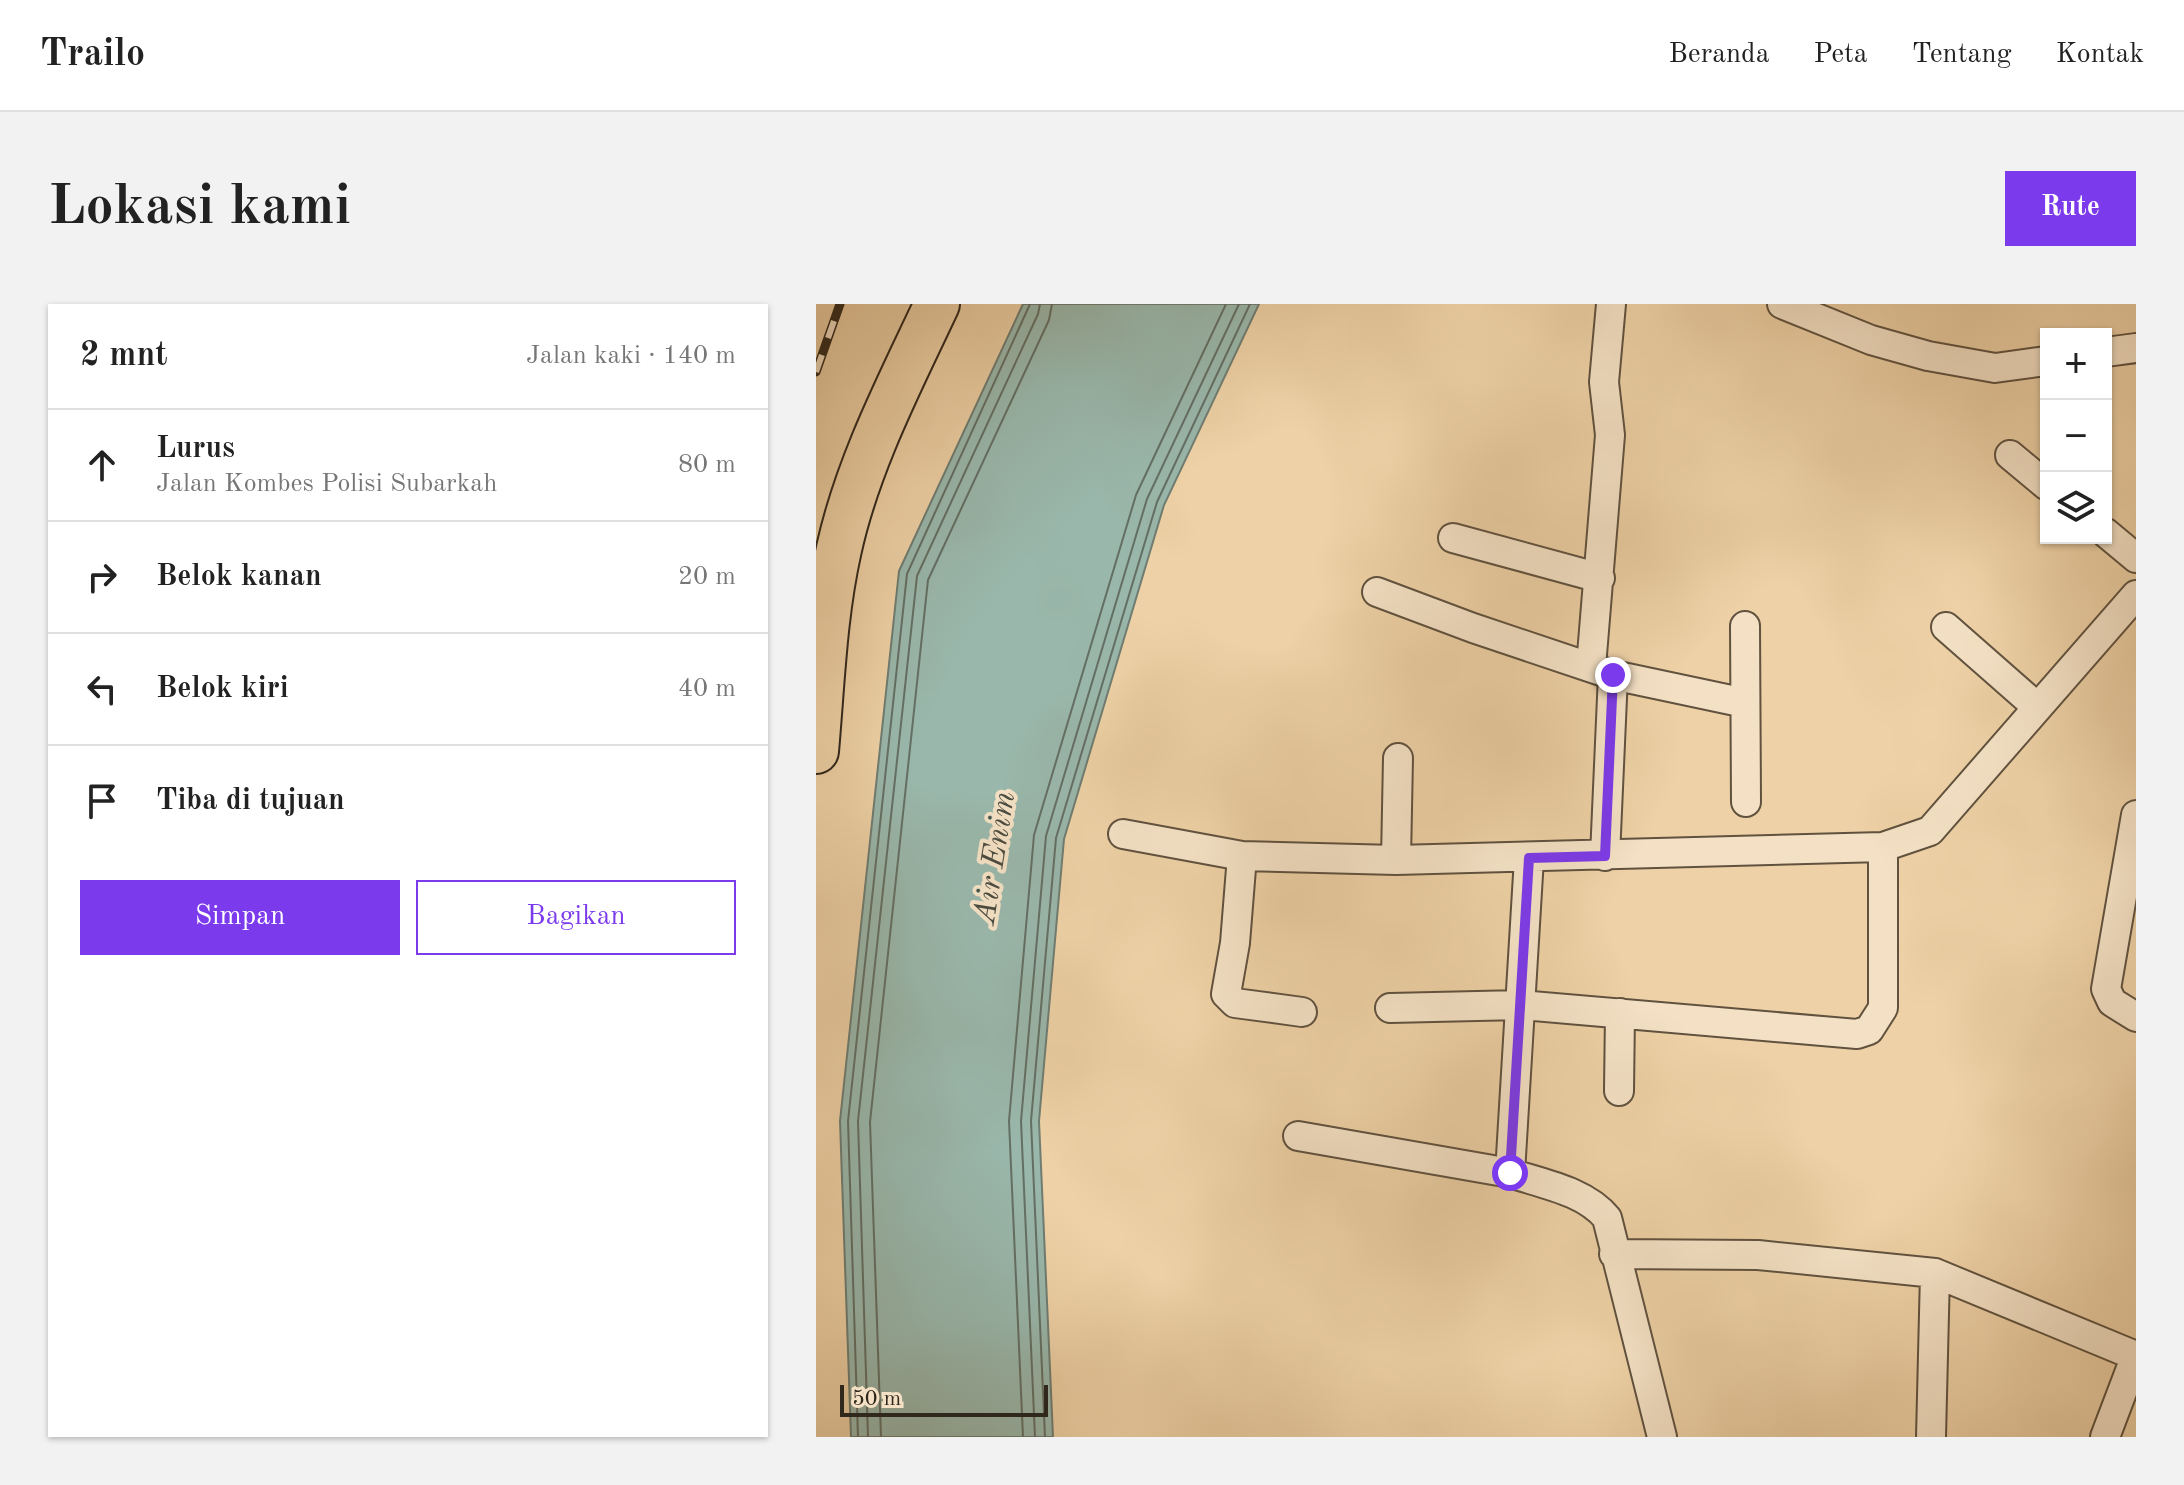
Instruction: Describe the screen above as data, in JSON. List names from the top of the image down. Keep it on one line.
{"water":["Air Enim"],"scale_bar":"50 m","page":{"header":"Trailo","nav":["Beranda","Peta","Tentang","Kontak"],"buttons":["Rute",["Simpan","Bagikan"]],"title":"Lokasi kami","heading":["2 mnt","Jalan kaki · 140 m"],"map_buttons":["+","−"],"list":[["Lurus","Jalan Kombes Polisi Subarkah","80 m"],["Belok kanan","20 m"],["Belok kiri","40 m"],"Tiba di tujuan"],"scale":"50 m"}}
